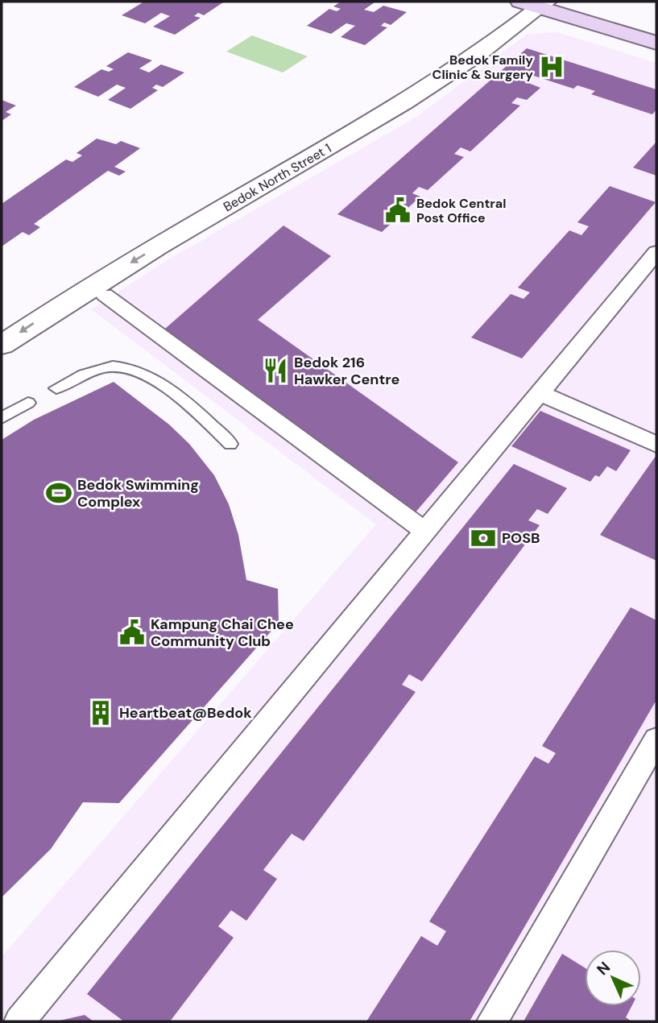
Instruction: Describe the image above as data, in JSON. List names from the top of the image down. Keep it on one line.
{"streets":{"street":["Bedok North Street 1"]},"places":{"hospital":["Bedok Family Clinic & Surgery"],"public building":["Bedok Central Post Office","Kampung Chai Chee Community Club"],"restaurant":["Bedok 216 Hawker Centre"],"sports":["Bedok Swimming Complex"],"bank":["POSB"],"building":["Heartbeat@Bedok"]},"north":"top left"}
